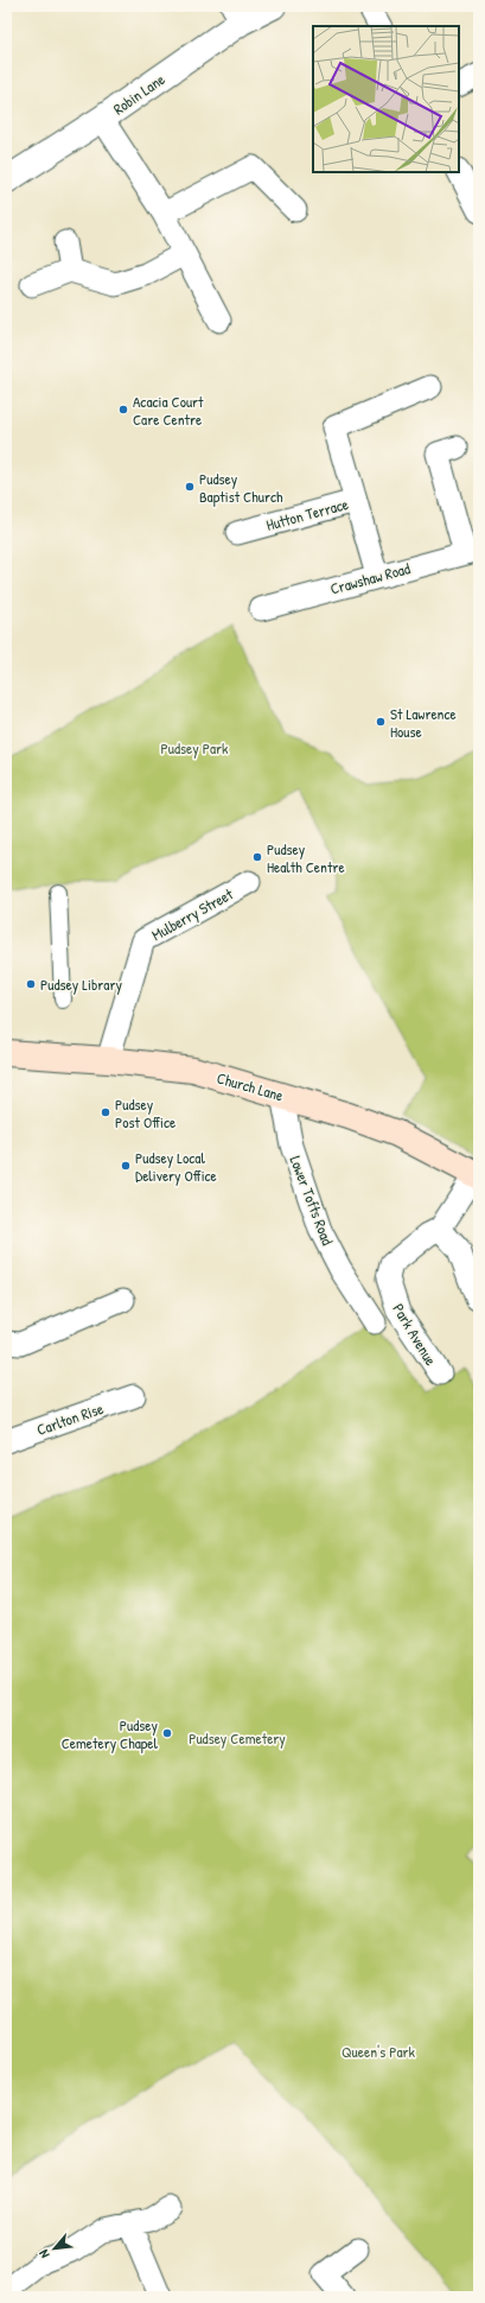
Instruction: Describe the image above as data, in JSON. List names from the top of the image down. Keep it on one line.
{"streets":{"main road":["Church Lane"],"street":["Robin Lane","Hutton Terrace","Crawshaw Road","Mulberry Street","Lower Tofts Road","Park Avenue","Carlton Rise"]},"crossings":[["Hutton Terrace","Crawshaw Road"],["Mulberry Street","Church Lane"],["Church Lane","Lower Tofts Road"]],"parks":["Pudsey Park","Pudsey Cemetery","Queen's Park"],"places":["Acacia Court Care Centre","Pudsey Baptist Church","St Lawrence House","Pudsey Health Centre","Pudsey Library","Pudsey Post Office","Pudsey Local Delivery Office","Pudsey Cemetery Chapel"],"north":"bottom left"}
